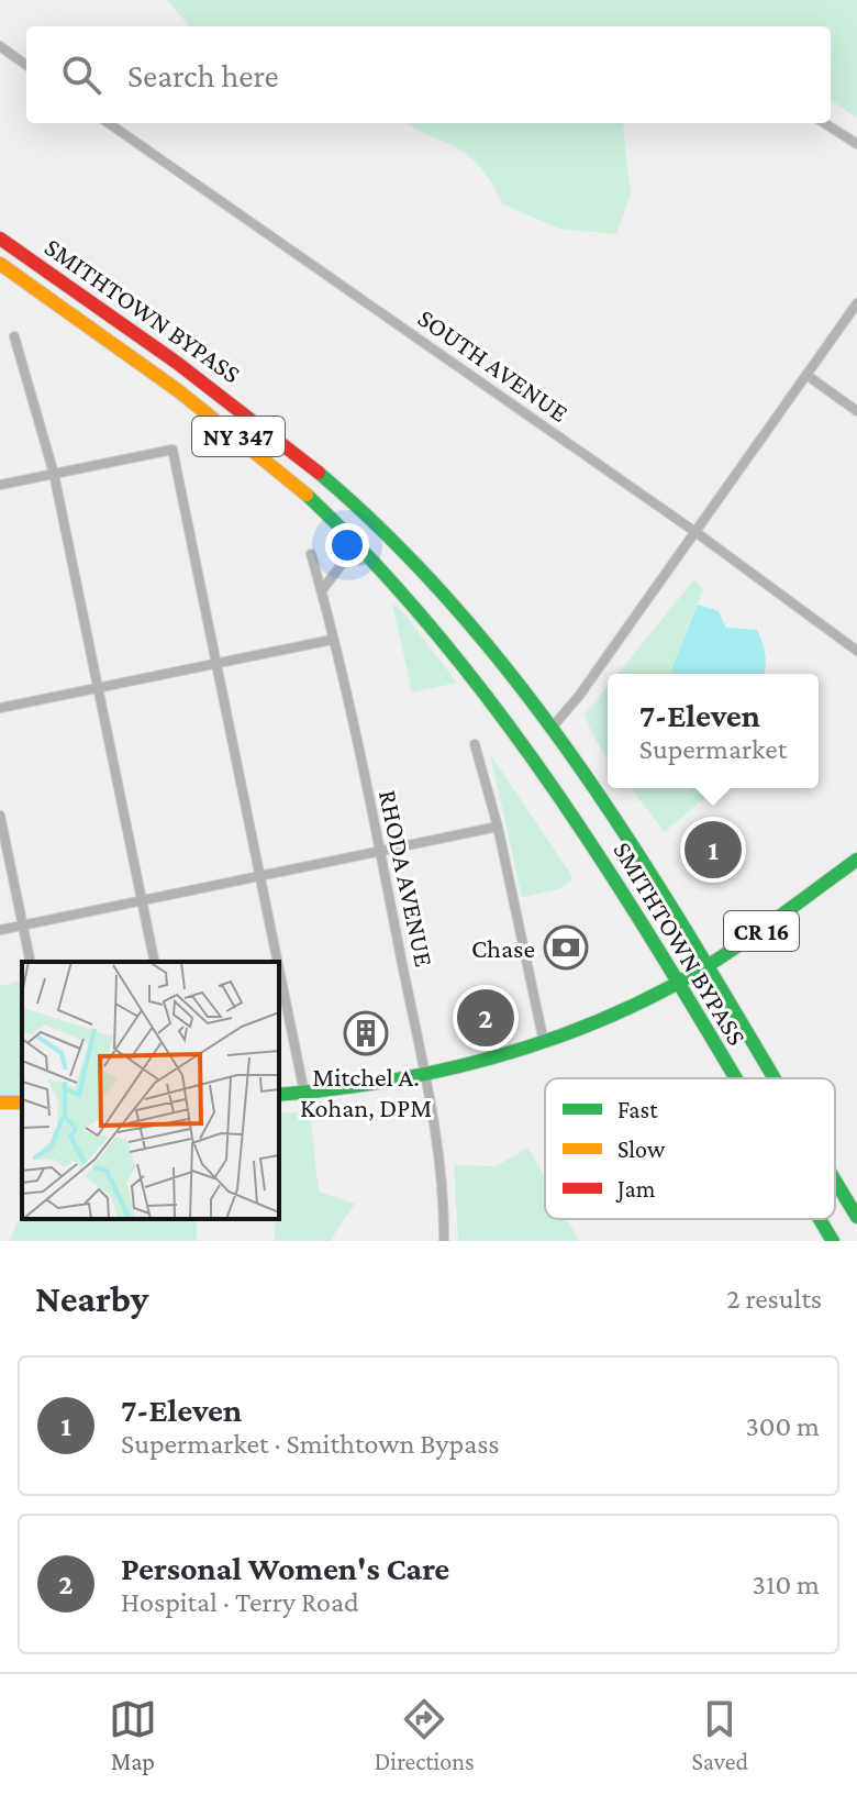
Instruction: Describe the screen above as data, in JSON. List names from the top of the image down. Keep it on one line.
{"streets":{"main road":["SMITHTOWN BYPASS","NY 347","CR 16"],"street":["SOUTH AVENUE","RHODA AVENUE"]},"crossings":[["SMITHTOWN BYPASS","CR 16"],["RHODA AVENUE","CR 16"]],"places":{"bank":["Chase"],"building":["Mitchel A. Kohan, DPM"]},"legend":["Fast","Slow","Jam"],"page":{"search":"Search here","popup":["7-Eleven","Supermarket"],"pins":["1","2"],"heading":["Nearby","2 results"],"list":[{"mark":"1","name":"7-Eleven","note":"Supermarket · Smithtown Bypass","value":"300 m"},{"mark":"2","name":"Personal Women's Care","note":"Hospital · Terry Road","value":"310 m"}],"nav":["Map","Directions","Saved"]}}
